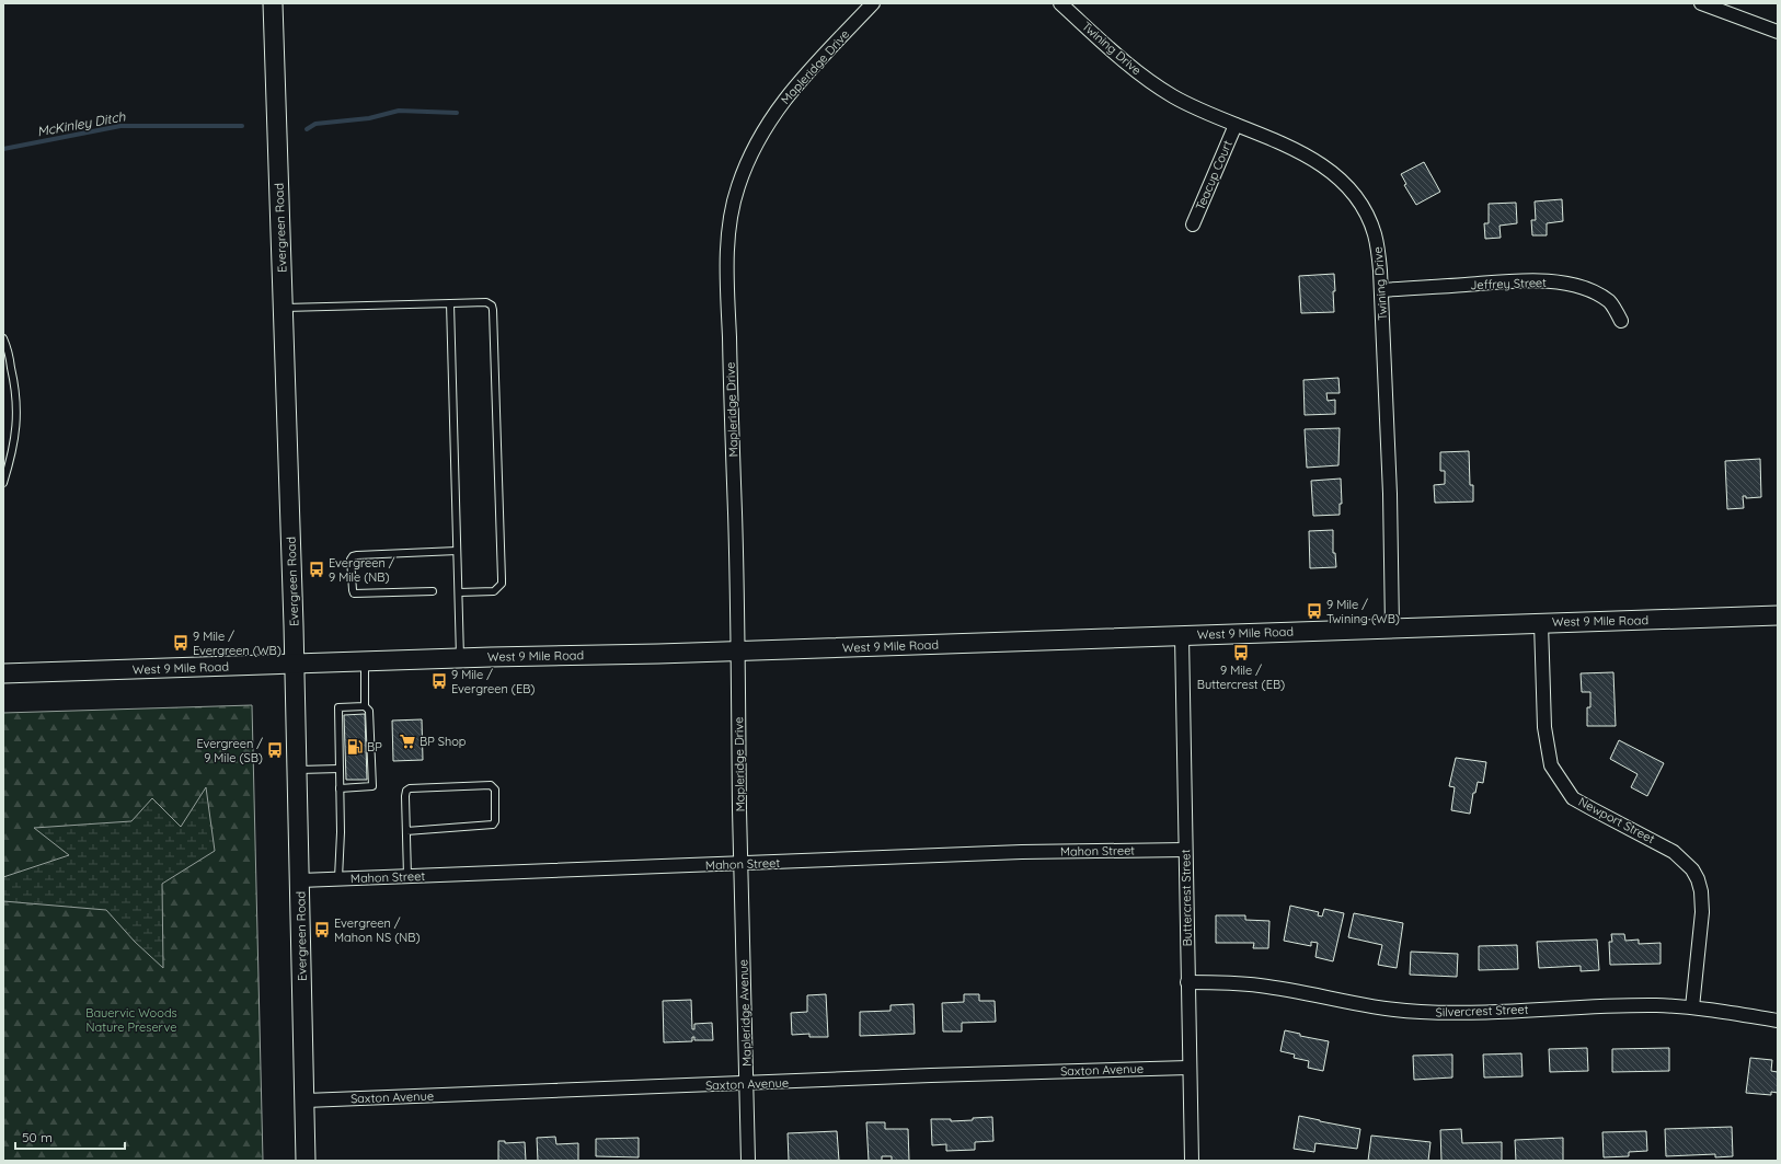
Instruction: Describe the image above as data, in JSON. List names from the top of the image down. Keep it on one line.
{"streets":{"main road":["Evergreen Road","West 9 Mile Road"],"street":["Twining Drive","Mapleridge Drive","Teacup Court","Jeffrey Street","Newport Street","Mahon Street","Buttercrest Street","Silvercrest Street","Mapleridge Avenue","Saxton Avenue"]},"crossings":[["Twining Drive","Teacup Court"],["Twining Drive","Jeffrey Street"],["Twining Drive","West 9 Mile Road"],["Mapleridge Drive","West 9 Mile Road"],["Mapleridge Drive","Mahon Street"],["Mapleridge Drive","Mapleridge Avenue"],["Evergreen Road","West 9 Mile Road"],["Evergreen Road","Mahon Street"],["Evergreen Road","Saxton Avenue"],["West 9 Mile Road","Newport Street"],["West 9 Mile Road","Buttercrest Street"],["Newport Street","Silvercrest Street"],["Mahon Street","Buttercrest Street"],["Mahon Street","Mapleridge Avenue"],["Buttercrest Street","Silvercrest Street"],["Buttercrest Street","Saxton Avenue"],["Mapleridge Avenue","Saxton Avenue"]],"water":["McKinley Ditch"],"parks":["Bauervic Woods Nature Preserve"],"places":{"bus stop":["Evergreen / 9 Mile (NB)","9 Mile / Twining (WB)","9 Mile / Evergreen (WB)","9 Mile / Buttercrest (EB)","9 Mile / Evergreen (EB)","Evergreen / 9 Mile (SB)","Evergreen / Mahon NS (NB)"],"supermarket":["BP Shop"],"fuel station":["BP"]},"scale_bar":"50 m"}
